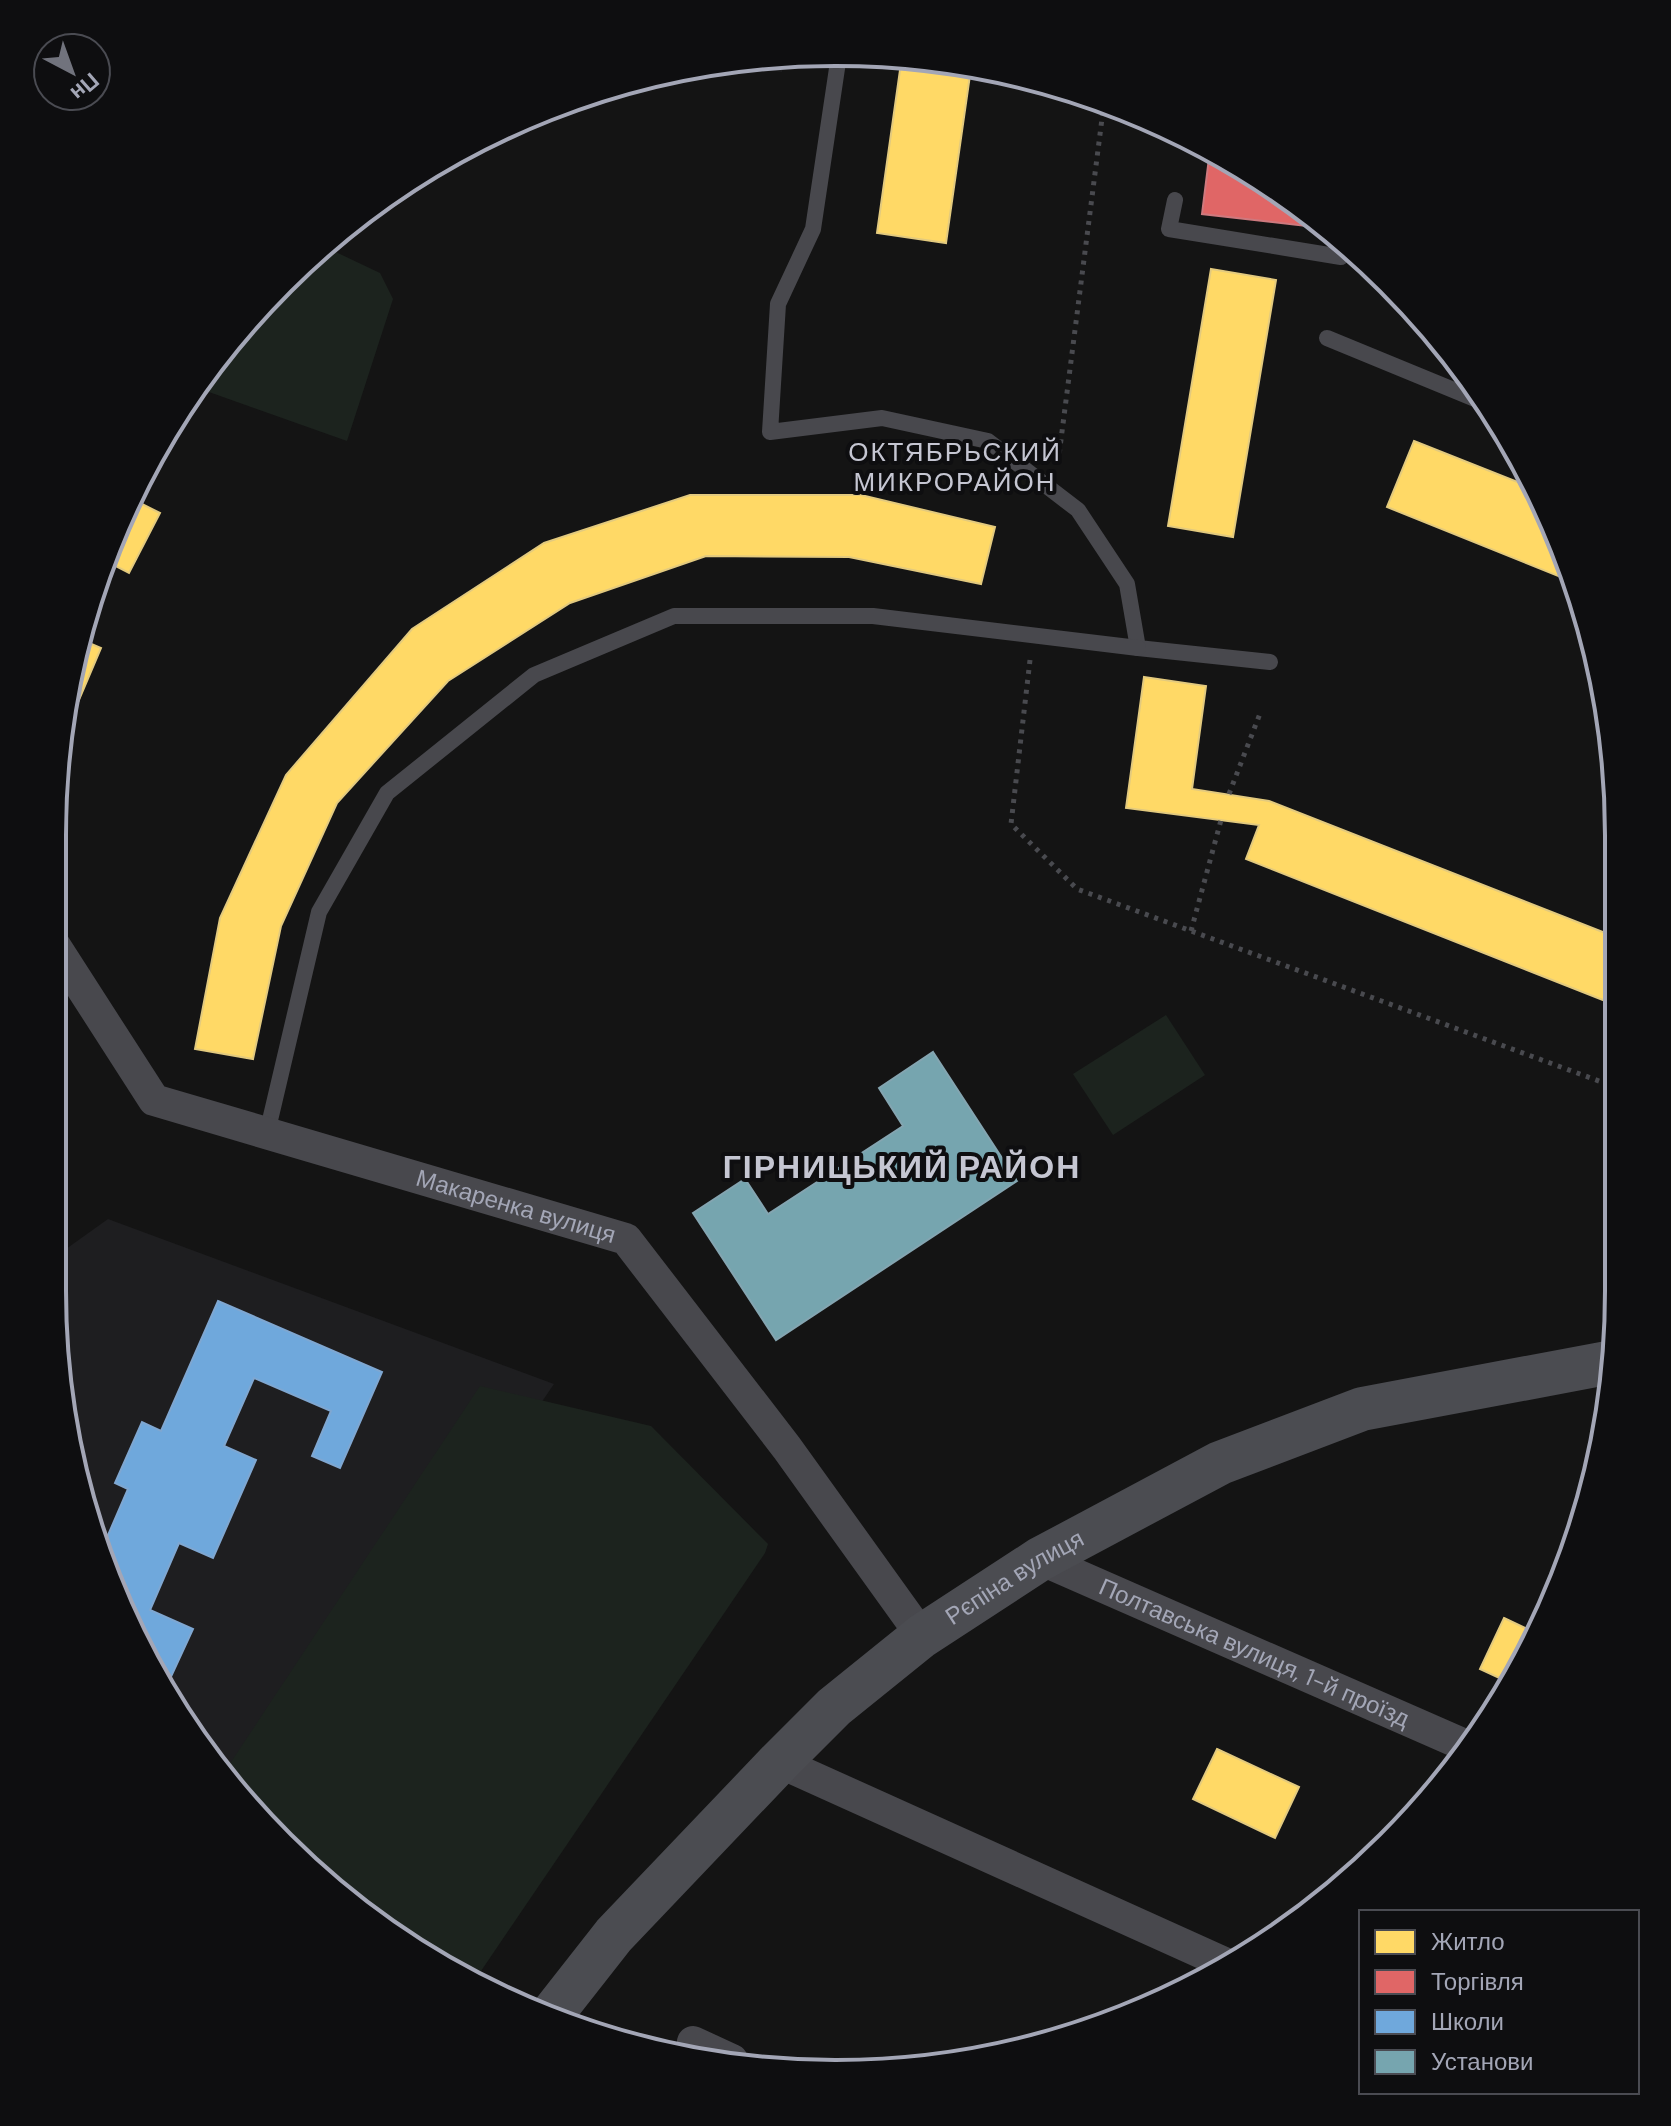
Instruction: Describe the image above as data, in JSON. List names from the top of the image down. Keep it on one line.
{"streets":{"street":["Макаренка вулиця","Рєпіна вулиця","Полтавська вулиця, 1-й проїзд"]},"crossings":[["Макаренка вулиця","Рєпіна вулиця"],["Рєпіна вулиця","Полтавська вулиця, 1-й проїзд"]],"districts":["ОКТЯБРЬСКИЙ МИКРОРАЙОН","ГІРНИЦЬКИЙ РАЙОН"],"legend":["Житло","Торгівля","Школи","Установи"],"north":"bottom right"}
